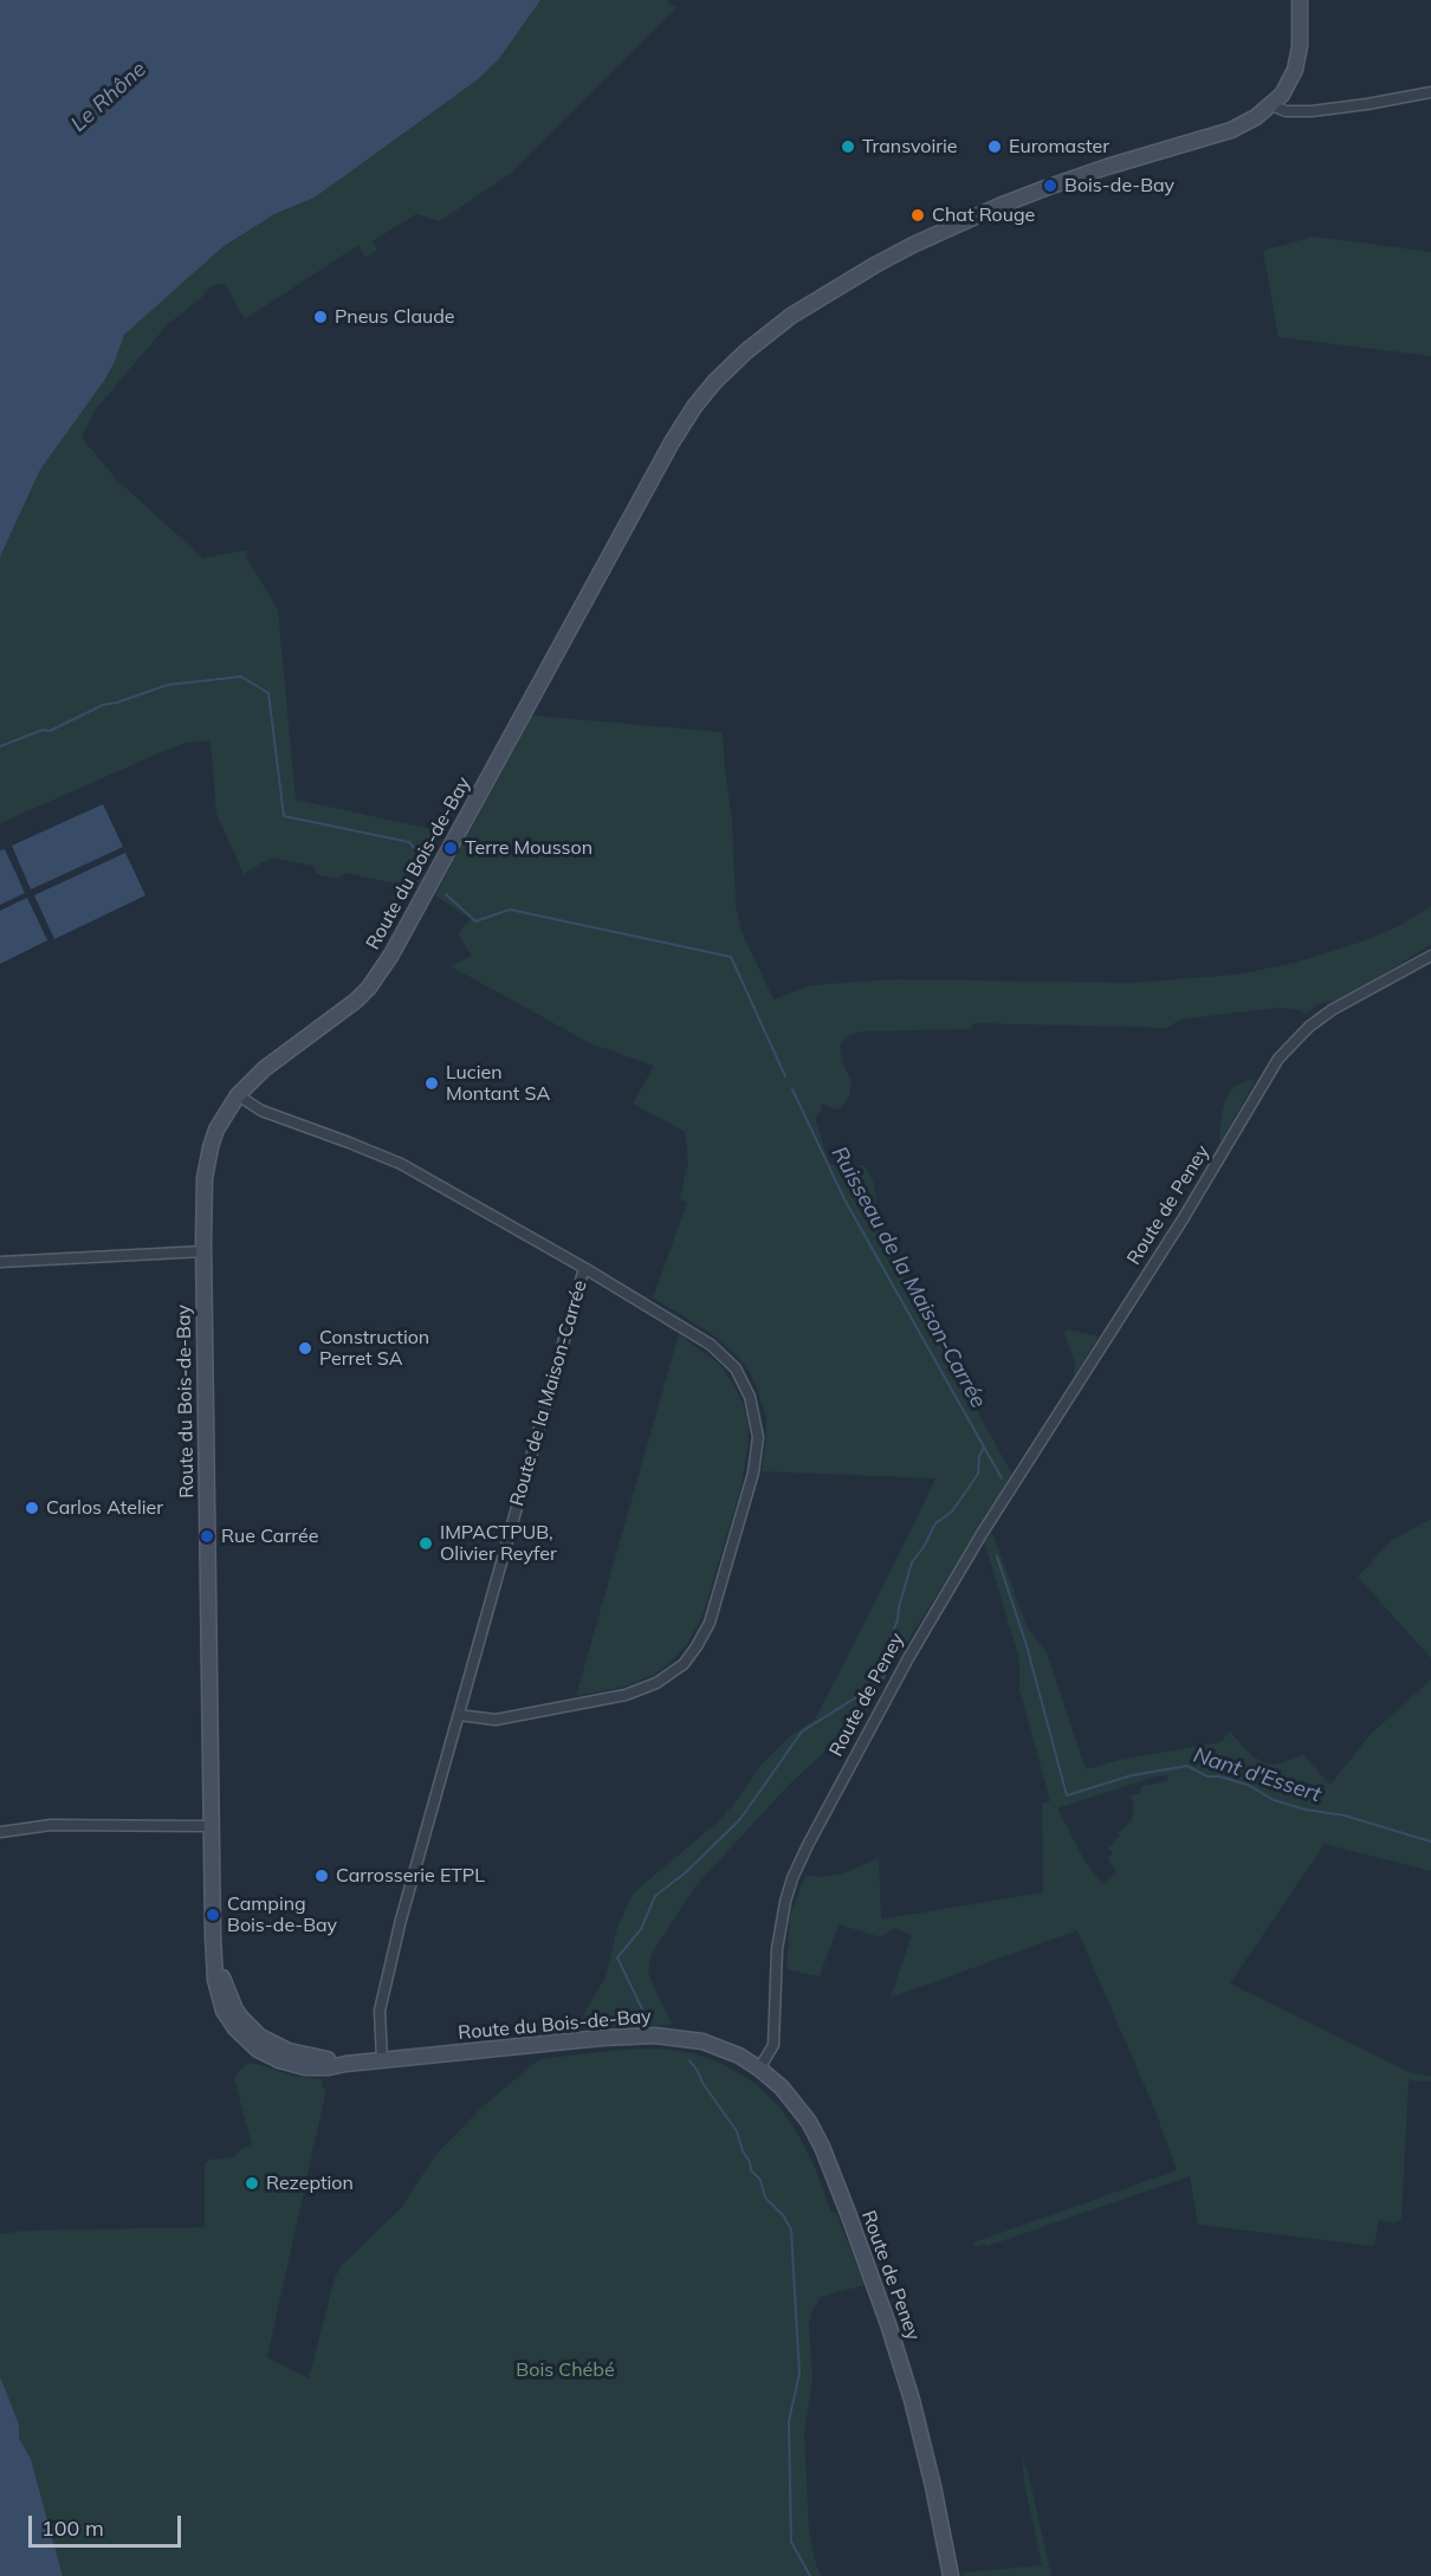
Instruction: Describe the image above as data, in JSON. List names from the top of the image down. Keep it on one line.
{"streets":{"main road":["Route du Bois-de-Bay","Route de Peney"],"street":["Route de la Maison-Carrée"]},"crossings":[["Route du Bois-de-Bay","Route de Peney"],["Route du Bois-de-Bay","Route de la Maison-Carrée"]],"water":["Le Rhône","Ruisseau de la Maison-Carrée","Nant d'Essert"],"parks":["Bois Chébé"],"places":["Transvoirie","Euromaster","Bois-de-Bay","Chat Rouge","Pneus Claude","Terre Mousson","Lucien Montant SA","Construction Perret SA","Carlos Atelier","Rue Carrée","IMPACTPUB, Olivier Reyfer","Carrosserie ETPL","Camping Bois-de-Bay","Rezeption"],"scale_bar":"100 m"}
